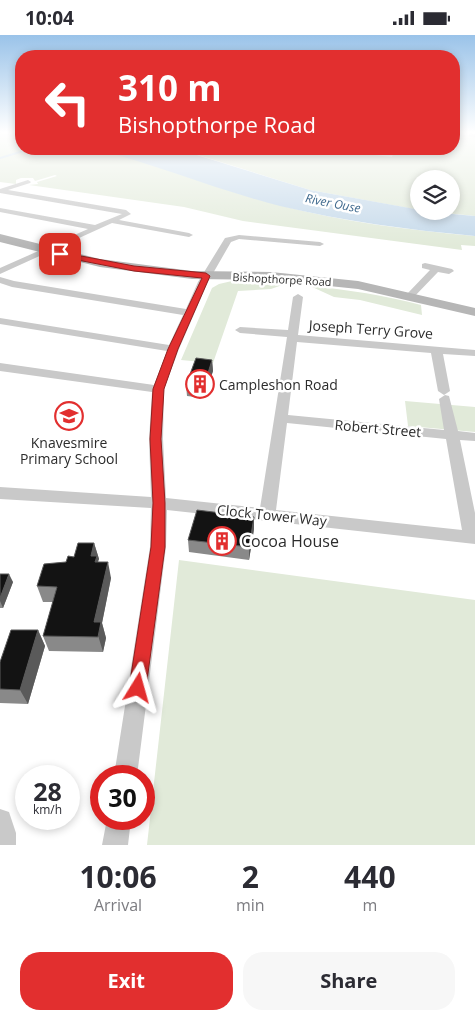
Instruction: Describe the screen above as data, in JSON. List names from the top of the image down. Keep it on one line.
{"streets":{"street":["Bishopthorpe Road","Joseph Terry Grove","Robert Street","Clock Tower Way"]},"crossings":[["Joseph Terry Grove","Robert Street"],["Joseph Terry Grove","Clock Tower Way"]],"water":["River Ouse"],"places":{"building":["Campleshon Road","Cocoa House"],"school or university":["Knavesmire Primary School"]},"page":{"status":"10:04","turn":["310 m","Bishopthorpe Road"],"speed":"28 km/h","limit":"30","eta":["10:06","Arrival","2","min","440","m"],"buttons":["Exit","Share"]}}
